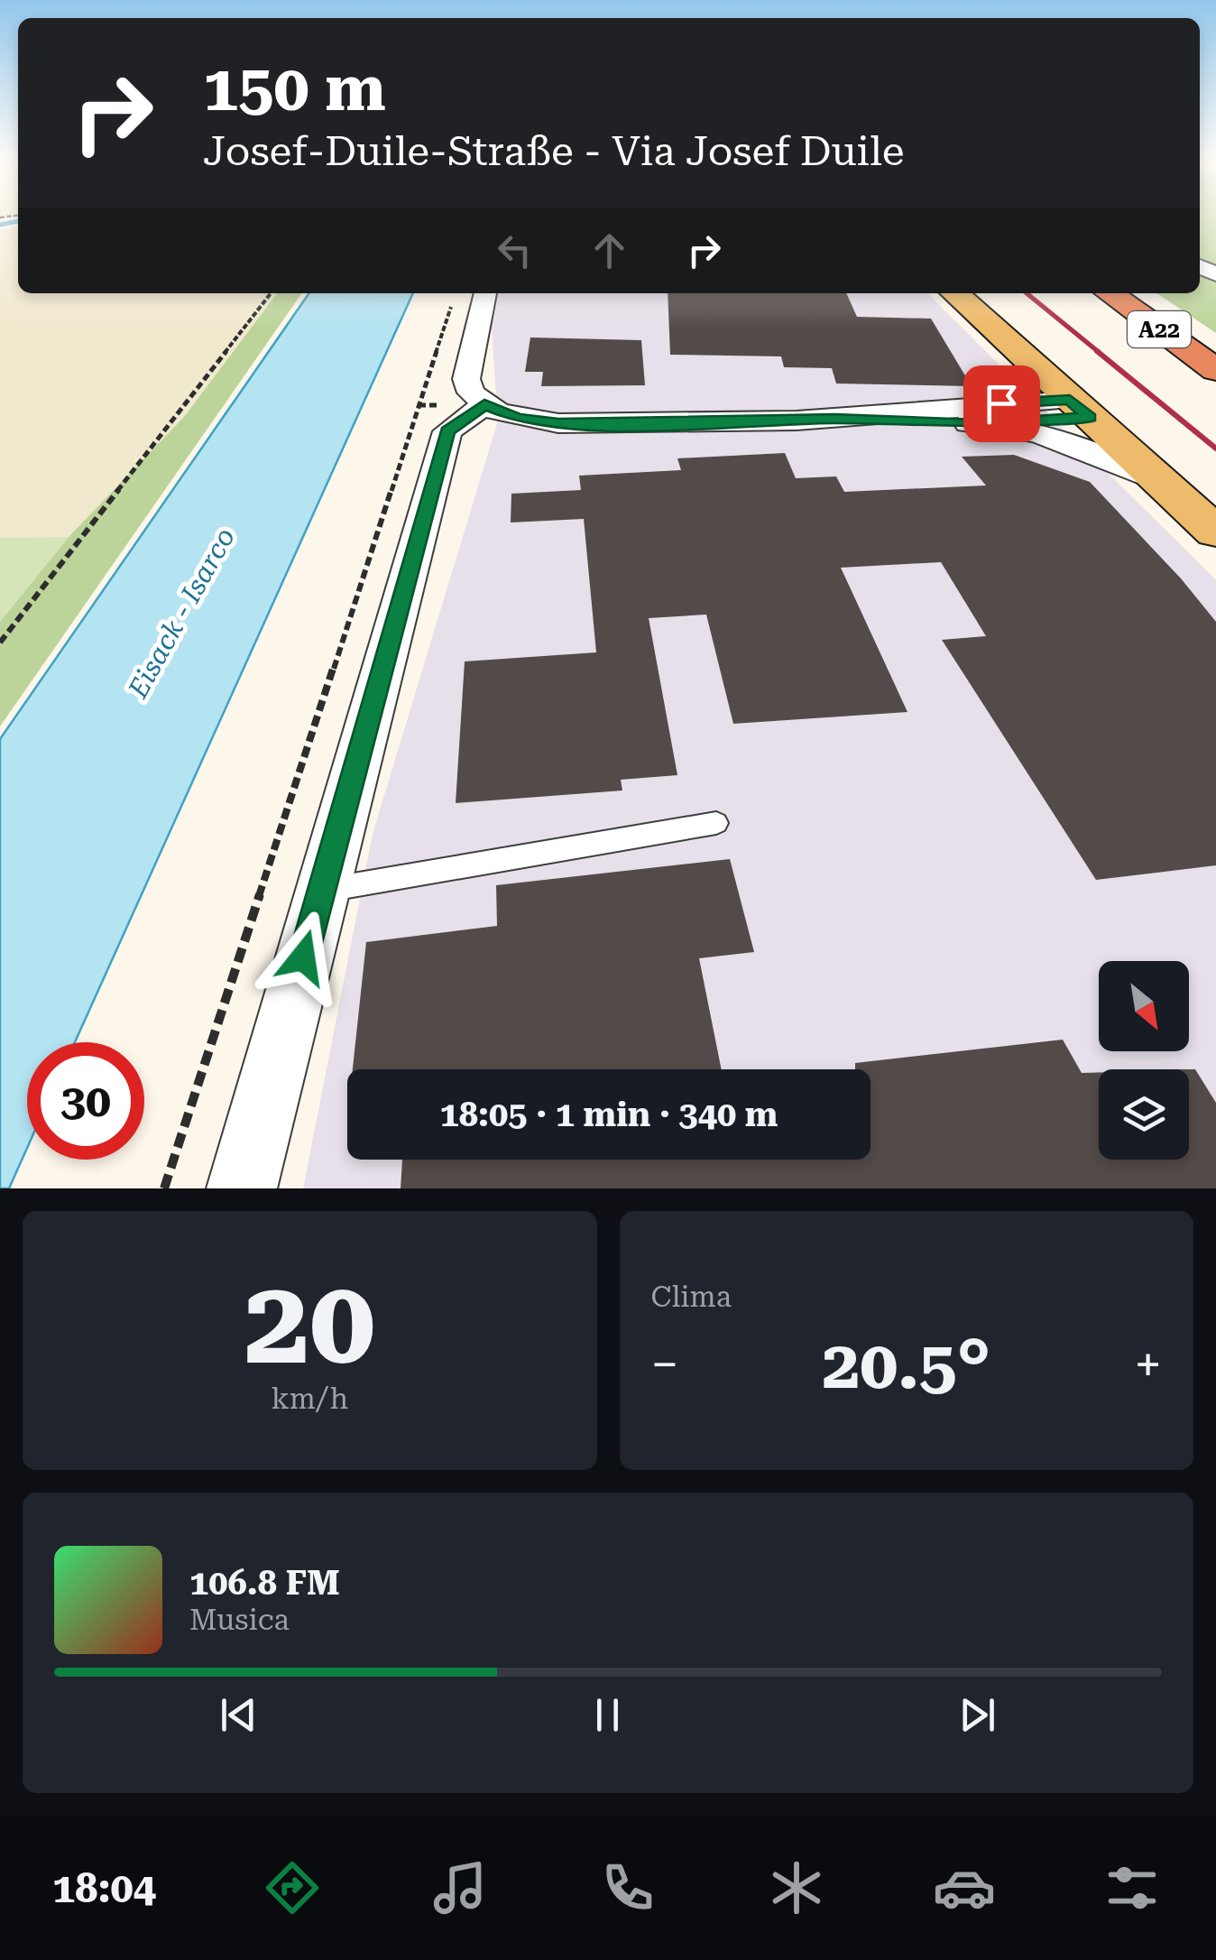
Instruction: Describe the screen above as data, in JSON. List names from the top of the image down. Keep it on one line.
{"streets":{"highway":["A22"]},"water":["Eisack - Isarco"],"north":"bottom right","page":{"turn":["150 m","Josef-Duile-Straße - Via Josef Duile"],"limit":"30","trip":"18:05 · 1 min · 340 m","tile":[["20","km/h"],"Clima"],"heat":["−","20.5°","+"],"song":["106.8 FM","Musica"],"tabs":"18:04"}}
